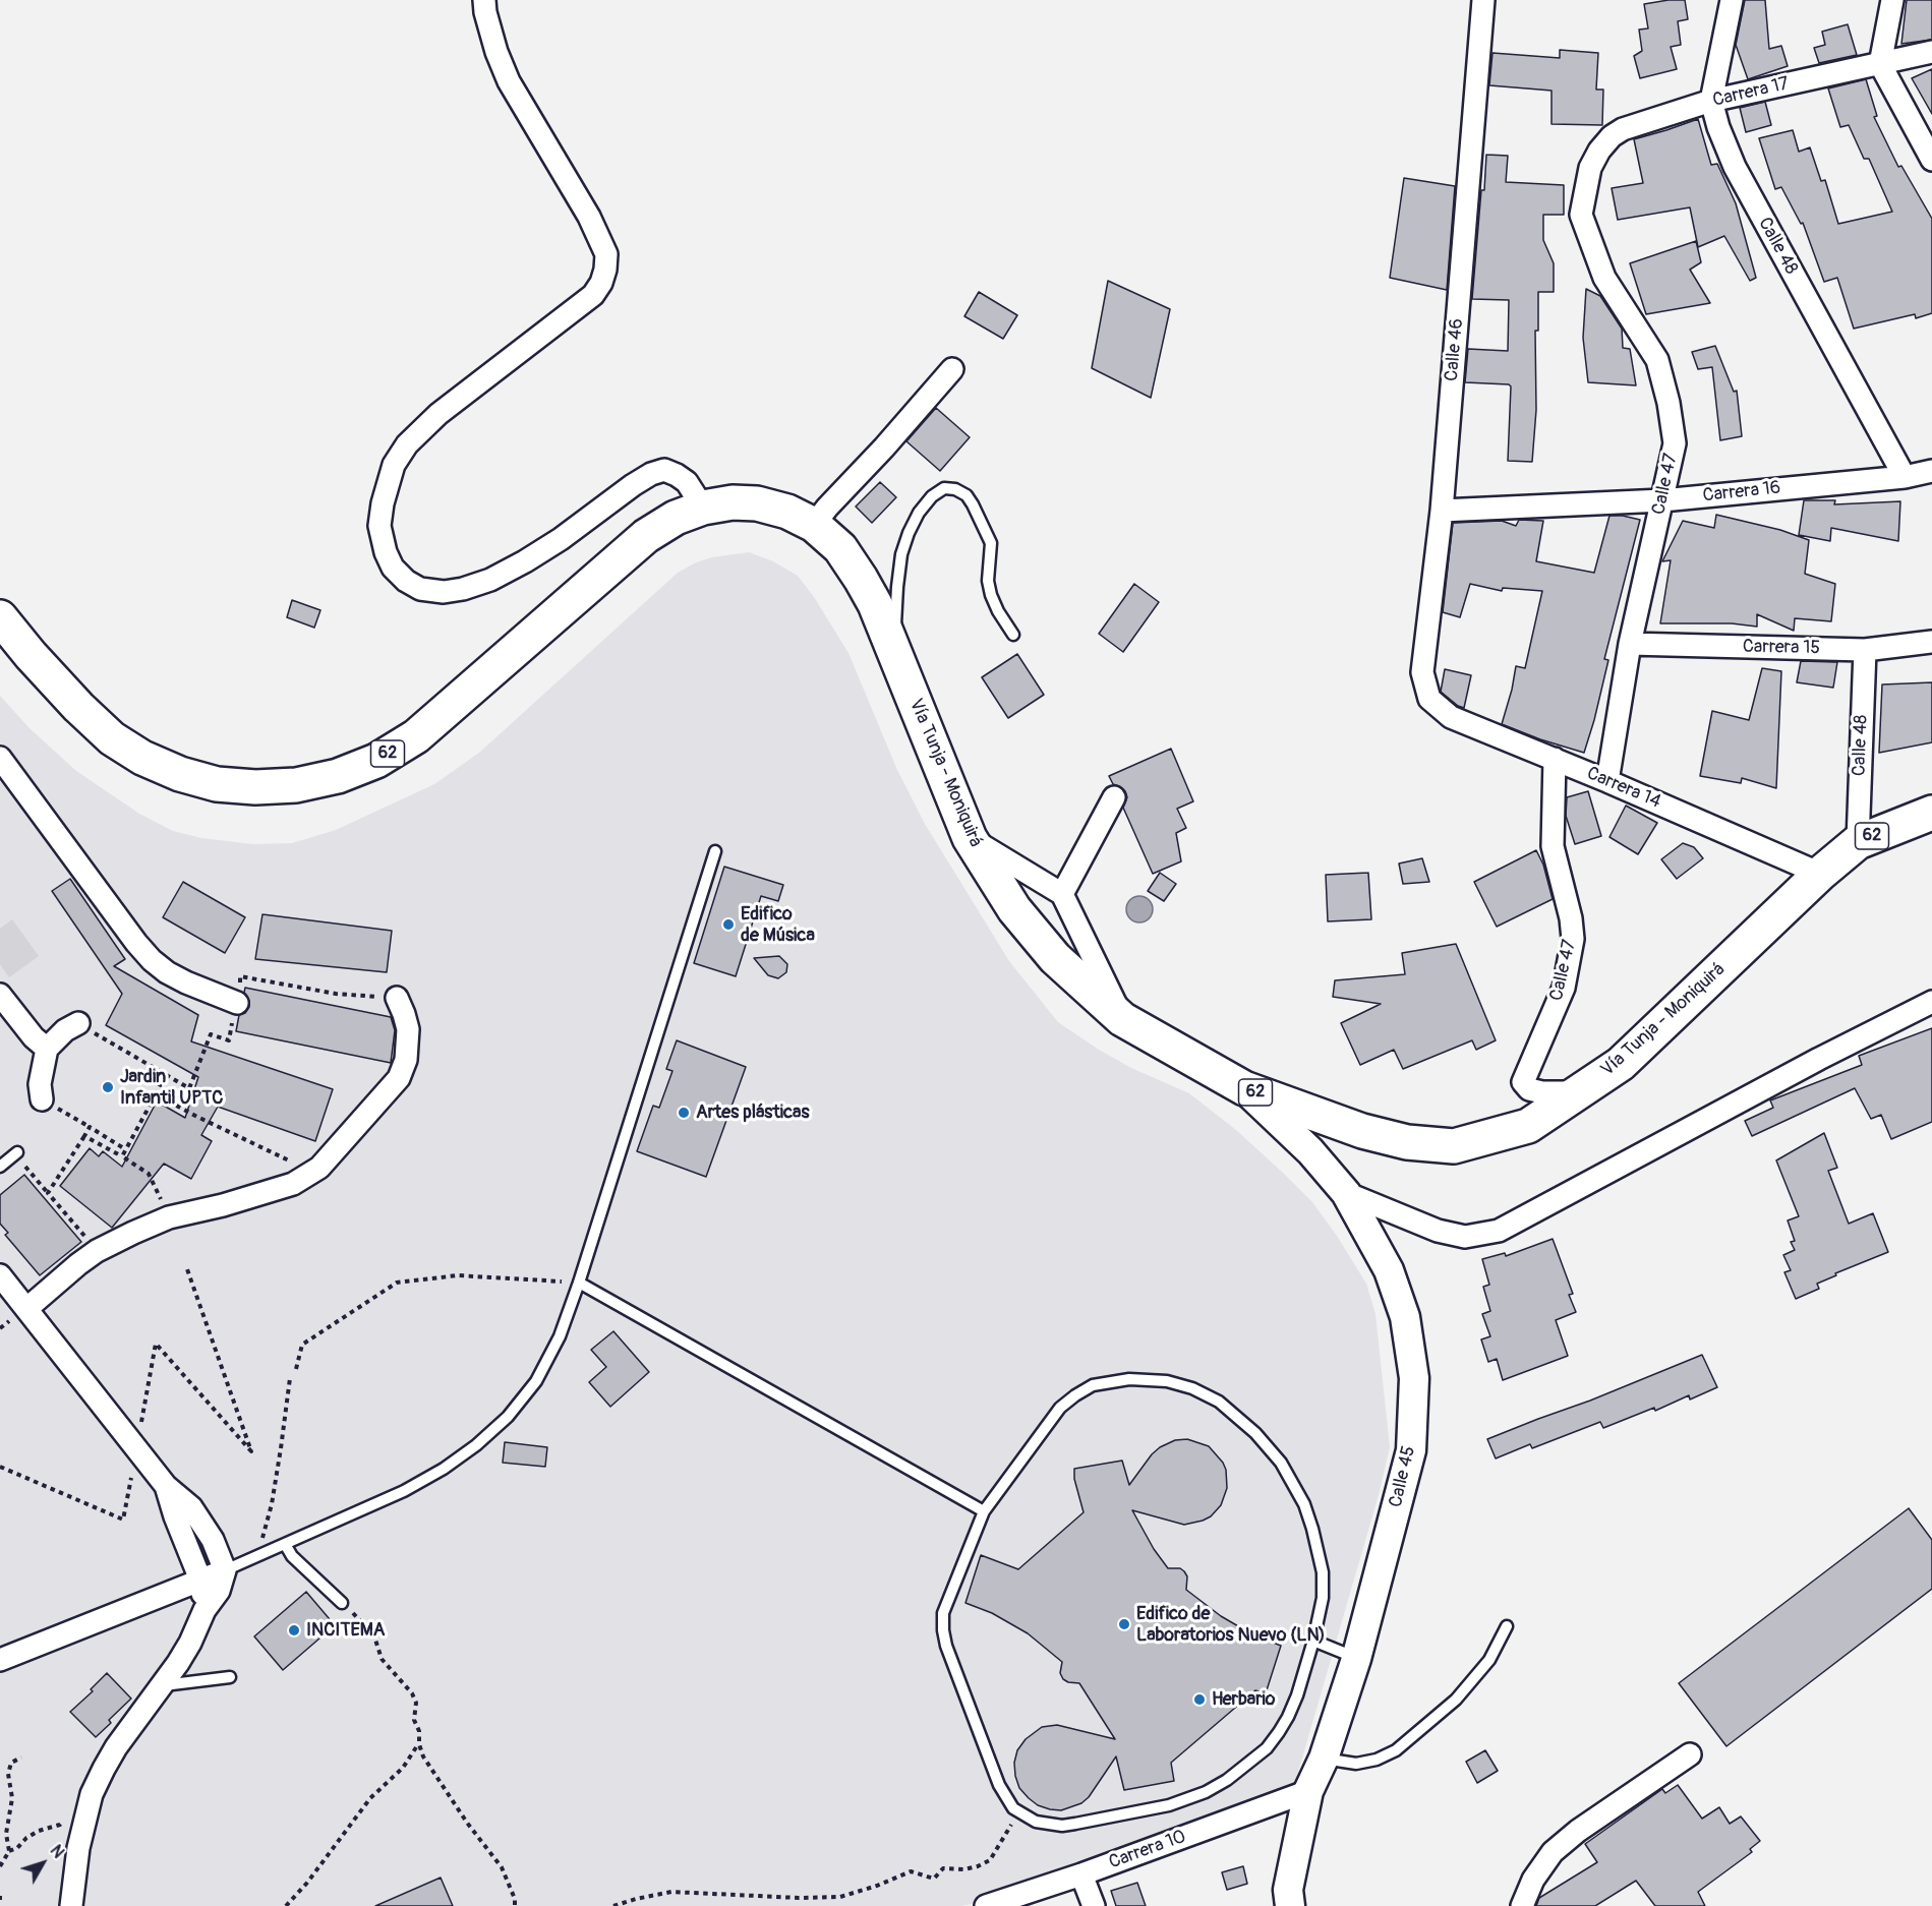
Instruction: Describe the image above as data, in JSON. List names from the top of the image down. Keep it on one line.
{"streets":{"main road":["62","Vía Tunja - Moniquirá"],"street":["Carrera 17","Calle 48","Calle 46","Calle 47","Carrera 16","Carrera 15","Carrera 14","Calle 45","Carrera 10"]},"crossings":[["Carrera 17","Calle 48"],["Carrera 17","Calle 47"],["Calle 48","Carrera 16"],["Calle 48","Carrera 15"],["Calle 48","Vía Tunja - Moniquirá"],["Calle 46","Carrera 16"],["Calle 46","Carrera 14"],["Calle 47","Carrera 16"],["Calle 47","Carrera 15"],["Calle 47","Vía Tunja - Moniquirá"],["Calle 47","Carrera 14"],["Vía Tunja - Moniquirá","Carrera 14"],["Vía Tunja - Moniquirá","Calle 45"],["Calle 45","Carrera 10"]],"places":["Edifico de Música","Jardin Infantil UPTC","Artes plásticas","Edifico de Laboratorios Nuevo (LN)","INCITEMA","Herbario"],"north":"top right"}
